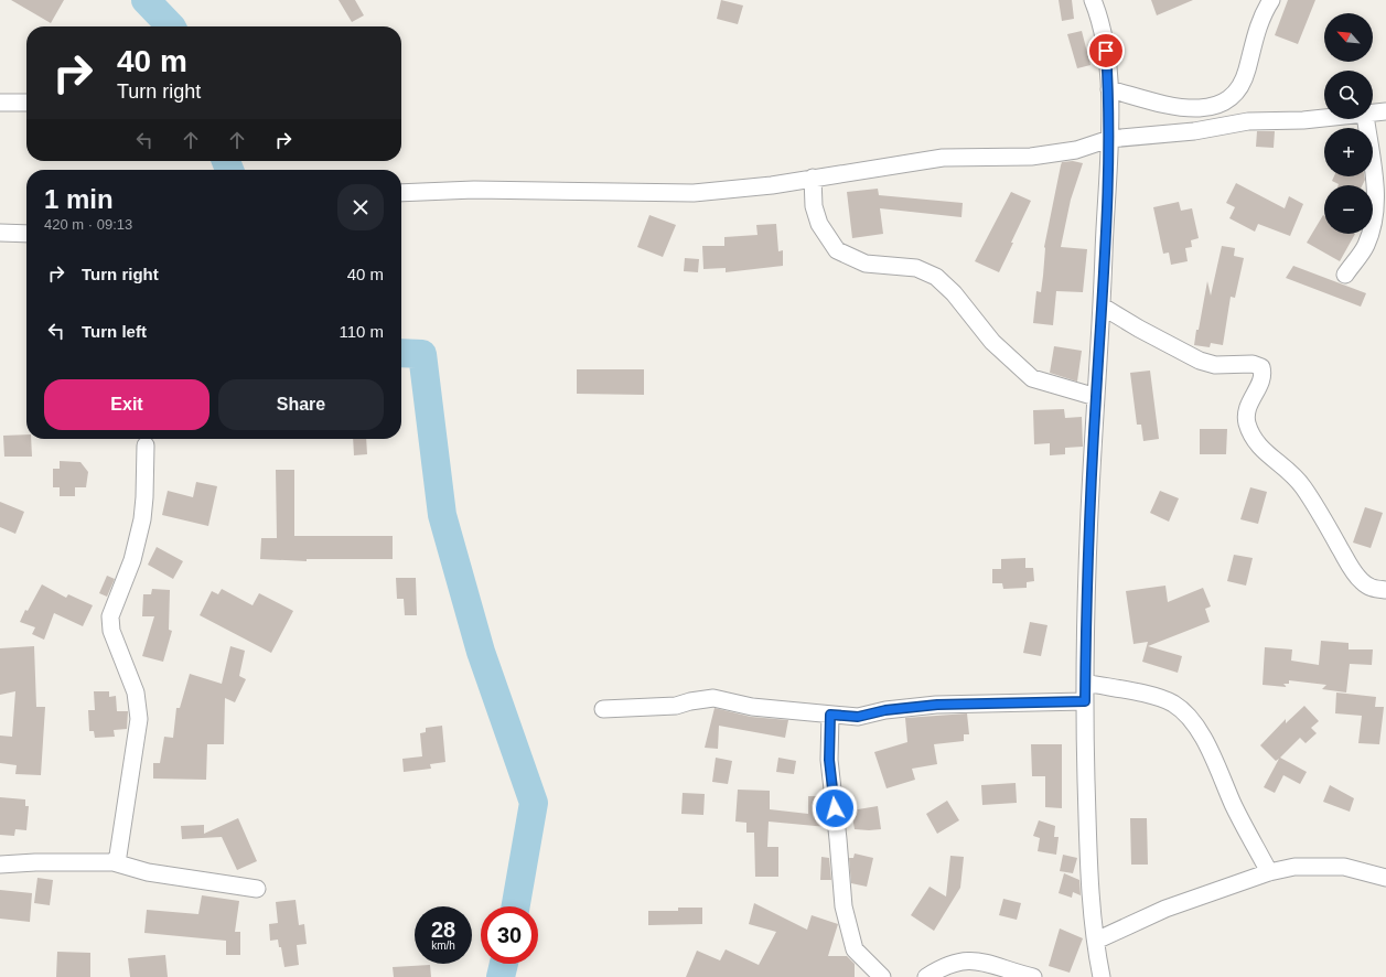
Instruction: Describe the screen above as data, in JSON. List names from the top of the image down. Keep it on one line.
{"north":"top left","page":{"map_buttons":["+","−"],"turn":["40 m","Turn right"],"heading":["1 min","420 m · 09:13"],"list":[{"name":"Turn right","value":"40 m"},{"name":"Turn left","value":"110 m"}],"buttons":["Exit","Share"],"speed":"28 km/h","limit":"30"}}
